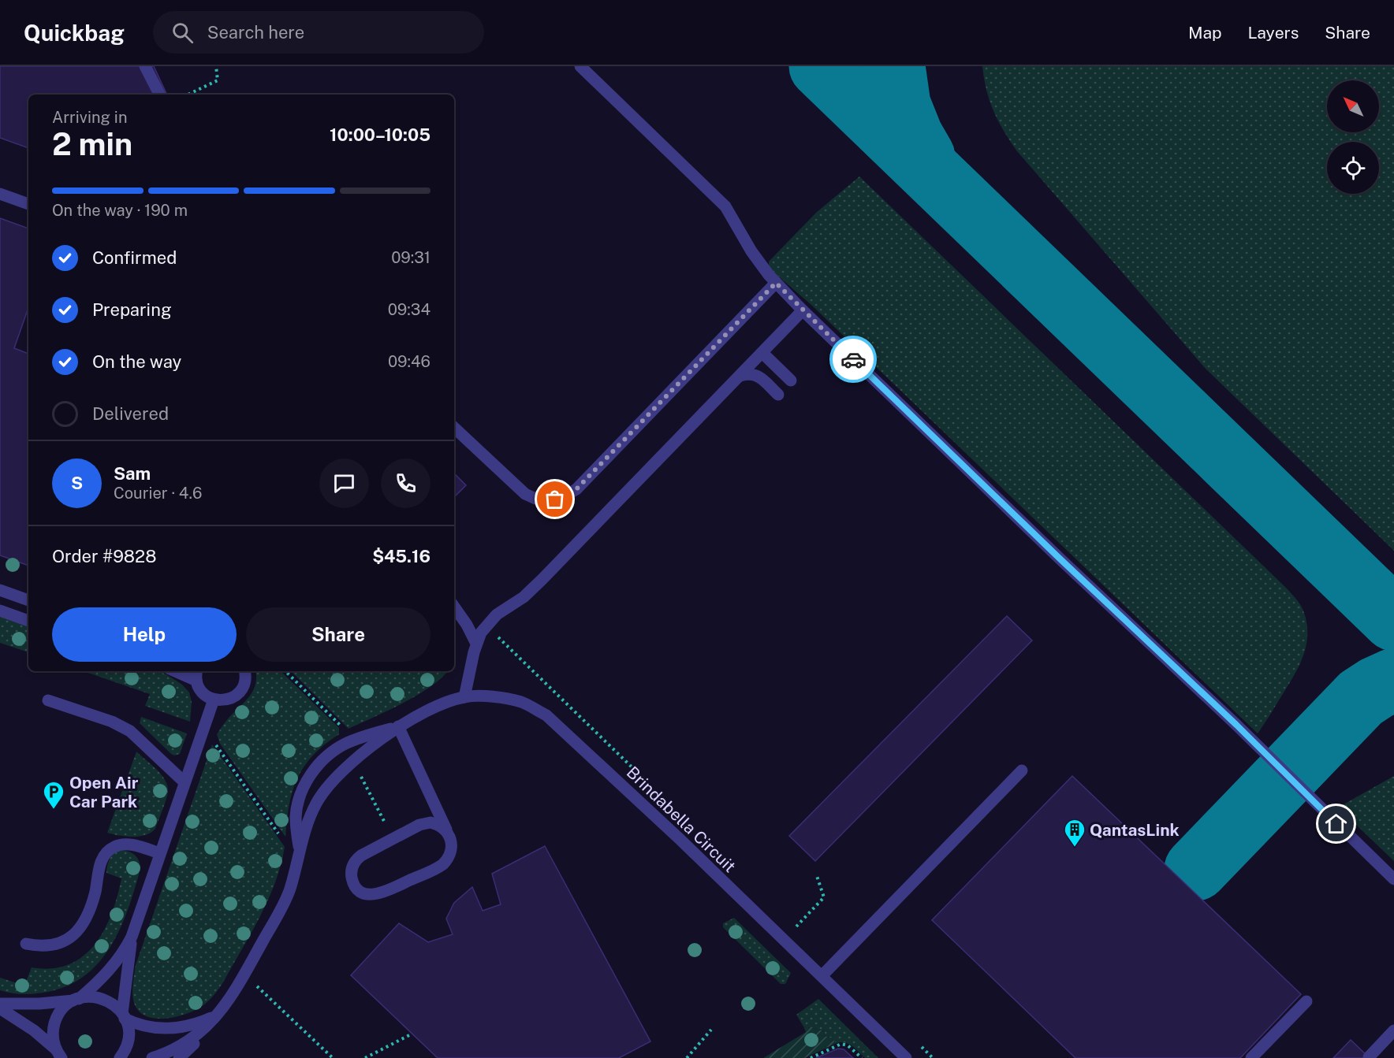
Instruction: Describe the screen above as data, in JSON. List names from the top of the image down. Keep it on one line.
{"streets":{"street":["Brindabella Circuit"]},"places":{"parking":["Open Air Car Park"],"building":["QantasLink"]},"north":"top left","page":{"header":"Quickbag","search":"Search here","nav":["Map","Layers","Share"],"heading":["2 min","Arriving in","10:00–10:05"],"panel":["Sam","Courier · 4.6","Order #9828","$45.16"],"bar":"On the way · 190 m","list":[["Confirmed","09:31"],["Preparing","09:34"],["On the way","09:46"],"Delivered"],"round":"S","buttons":["Help","Share"]}}
